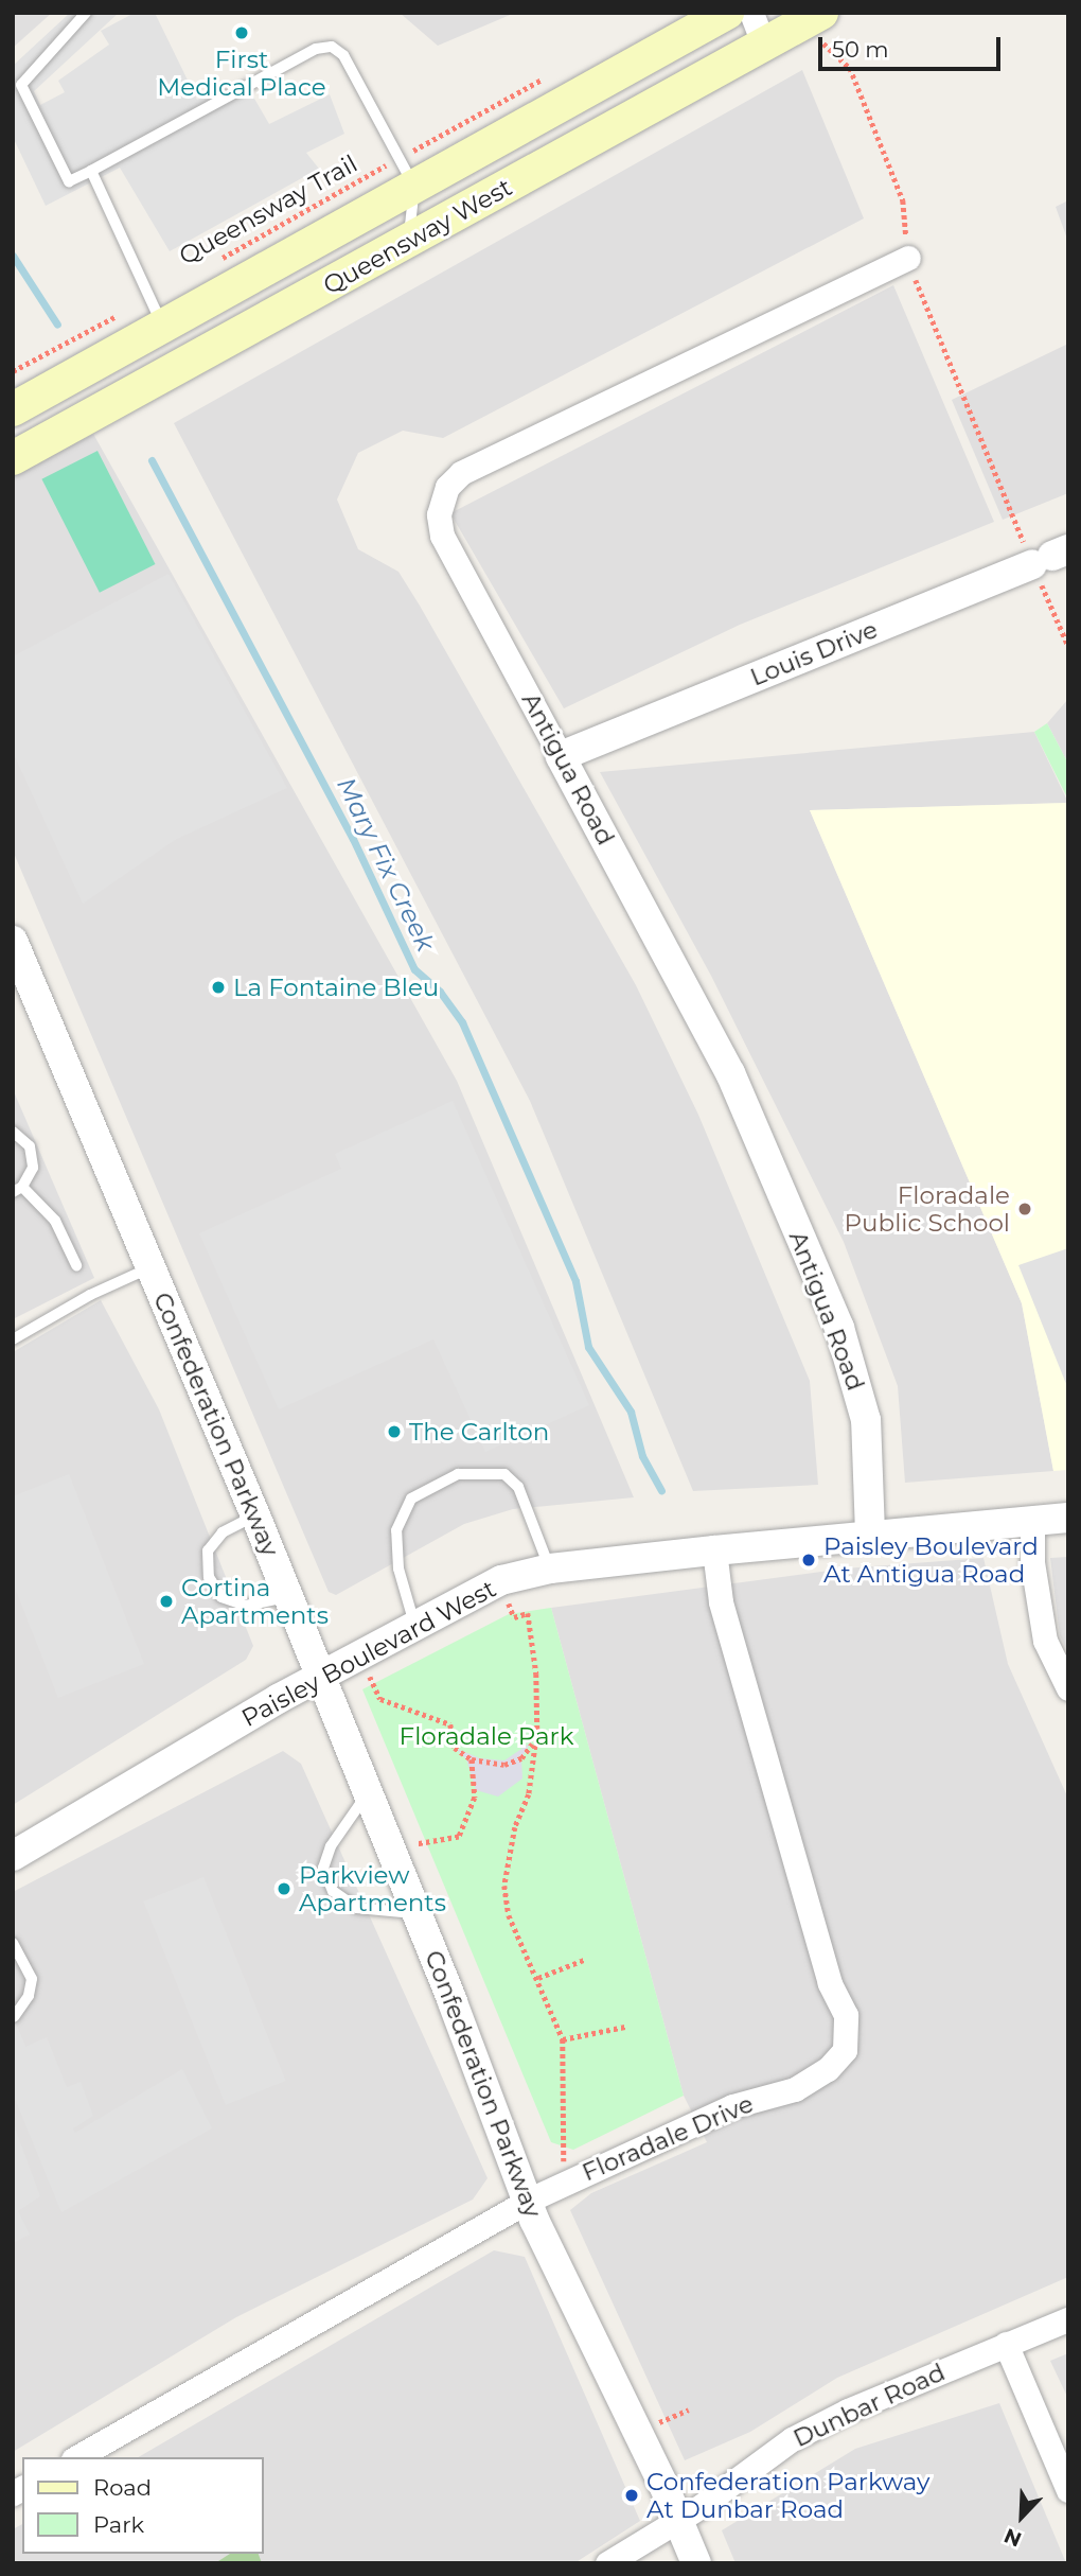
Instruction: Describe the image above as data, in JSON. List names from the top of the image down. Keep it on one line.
{"streets":{"main road":["Queensway West"],"street":["Louis Drive","Antigua Road","Confederation Parkway","Paisley Boulevard West","Floradale Drive","Dunbar Road"],"path":["Queensway Trail"]},"crossings":[["Louis Drive","Antigua Road"],["Antigua Road","Paisley Boulevard West"],["Confederation Parkway","Paisley Boulevard West"],["Confederation Parkway","Floradale Drive"],["Confederation Parkway","Dunbar Road"],["Paisley Boulevard West","Floradale Drive"]],"water":["Mary Fix Creek"],"parks":["Floradale Park"],"places":["First Medical Place","La Fontaine Bleu","Floradale Public School","The Carlton","Paisley Boulevard At Antigua Road","Cortina Apartments","Parkview Apartments","Confederation Parkway At Dunbar Road"],"legend":["Road","Park"],"scale_bar":"50 m","north":"bottom left"}
